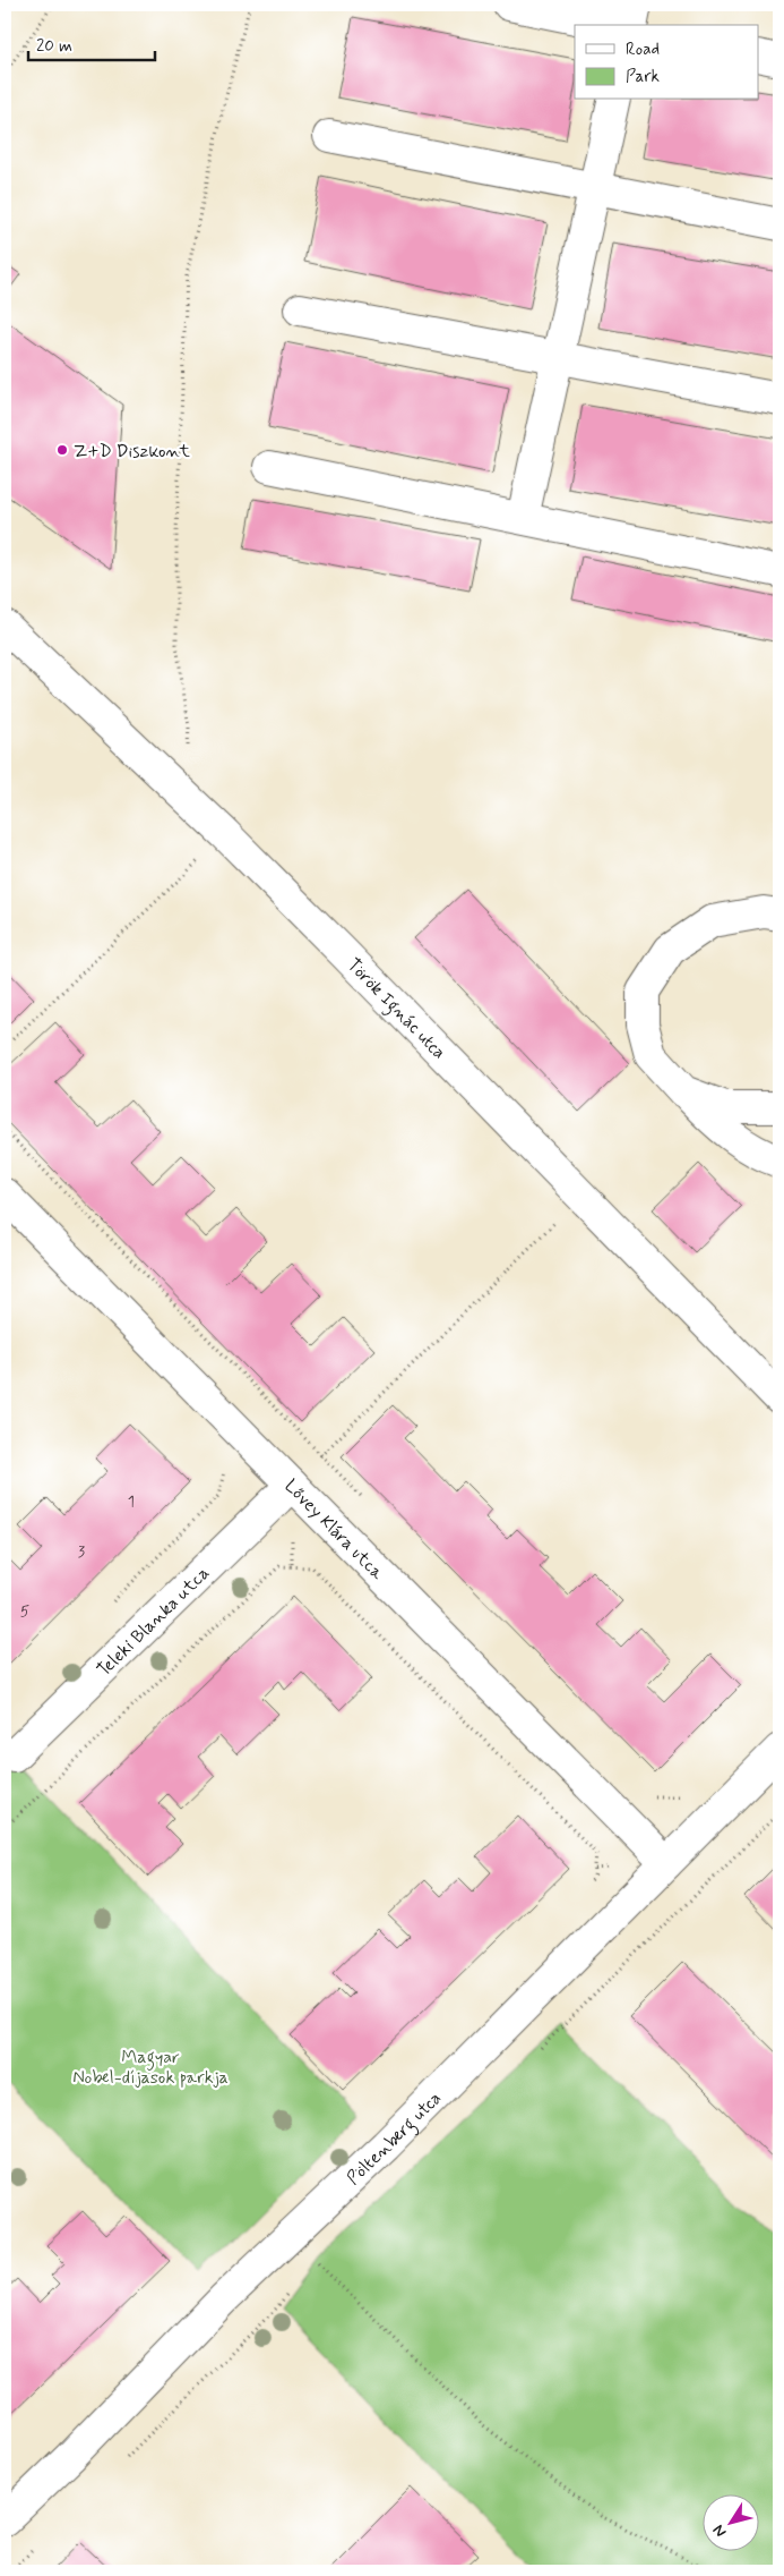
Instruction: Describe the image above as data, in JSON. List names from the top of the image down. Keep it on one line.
{"streets":{"street":["Török Ignác utca","Lővey Klára utca","Teleki Blanka utca","Pöltenberg utca"]},"crossings":[["Lővey Klára utca","Teleki Blanka utca"],["Lővey Klára utca","Pöltenberg utca"]],"parks":["Magyar Nobel-díjasok parkja"],"places":["Z+D Diszkont"],"house_numbers":["1","3","5"],"legend":["Road","Park"],"scale_bar":"20 m","north":"bottom left"}
